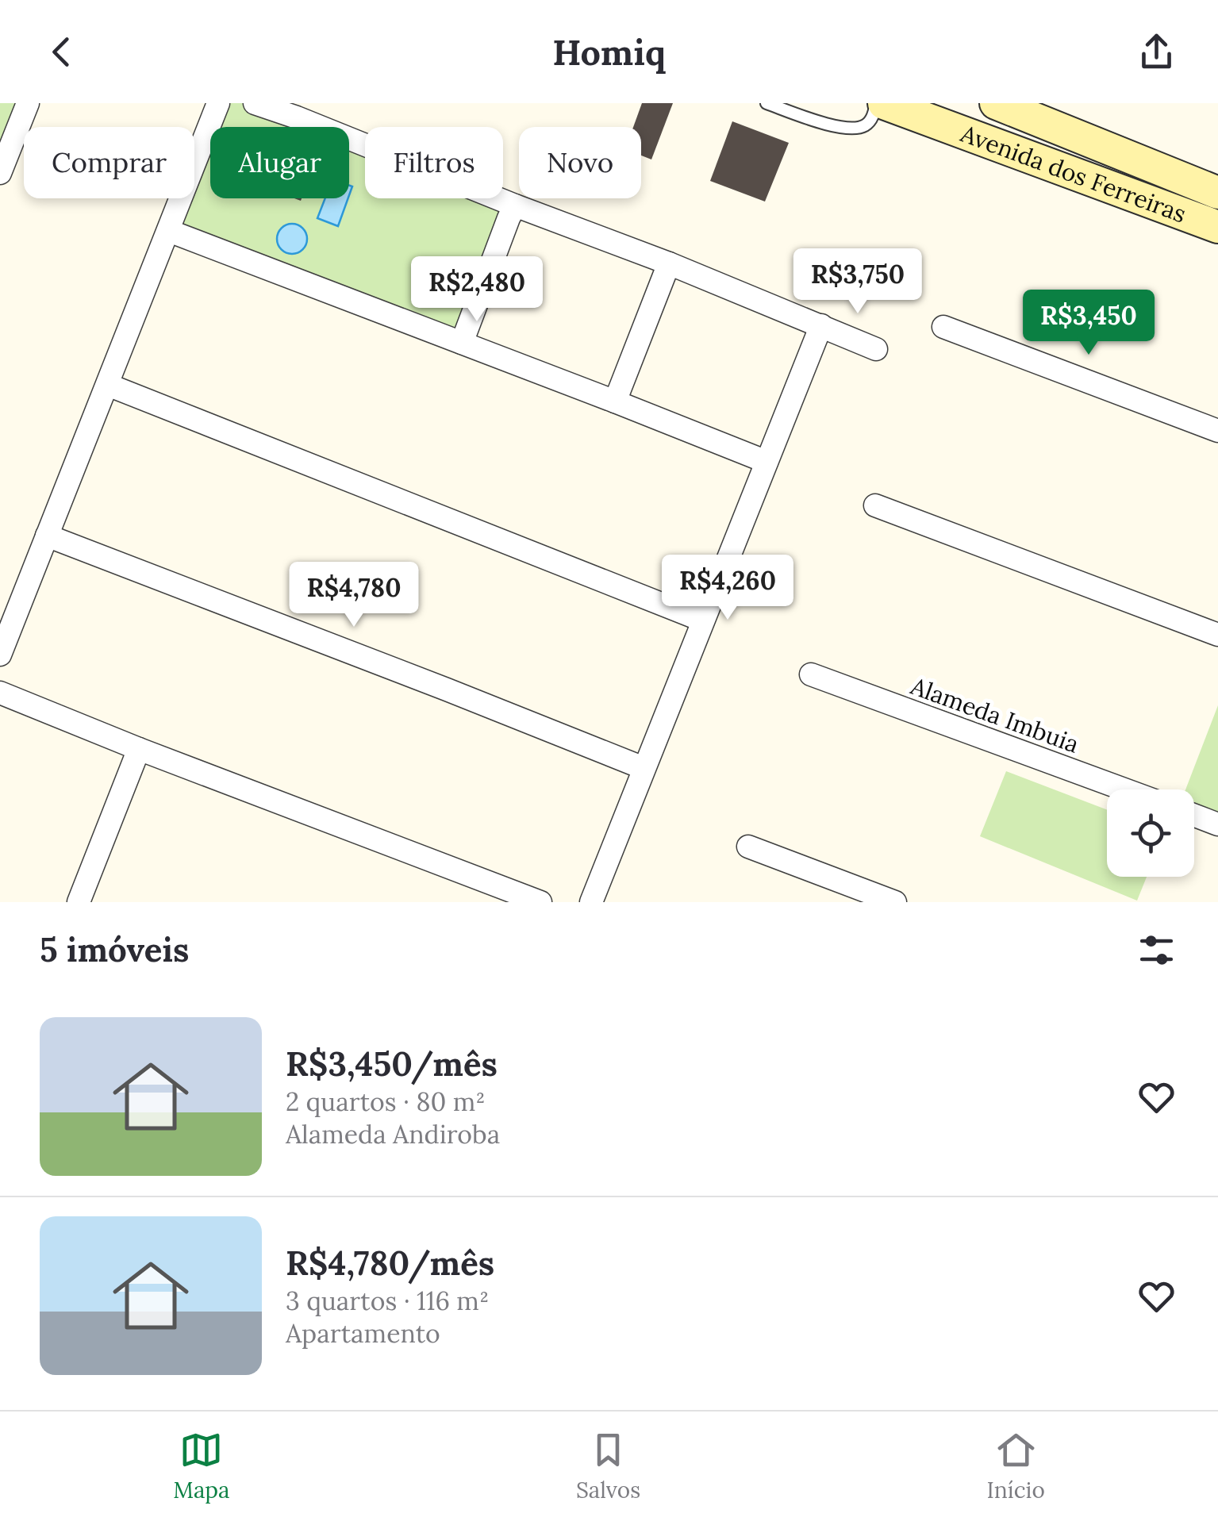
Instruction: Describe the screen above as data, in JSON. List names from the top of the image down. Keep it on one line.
{"streets":{"street":["Avenida dos Ferreiras","Alameda Imbuia"]},"page":{"header":"Homiq","chip":["Comprar","Alugar","Filtros","Novo"],"price":["R$3,750","R$2,480","R$3,450","R$4,260","R$4,780"],"heading":"5 imóveis","list":[{"name":"R$3,450/mês","note":"2 quartos · 80 m² · Alameda Andiroba"},{"name":"R$4,780/mês","note":"3 quartos · 116 m² · Apartamento"}],"tabs":["Mapa","Salvos","Início"]}}
